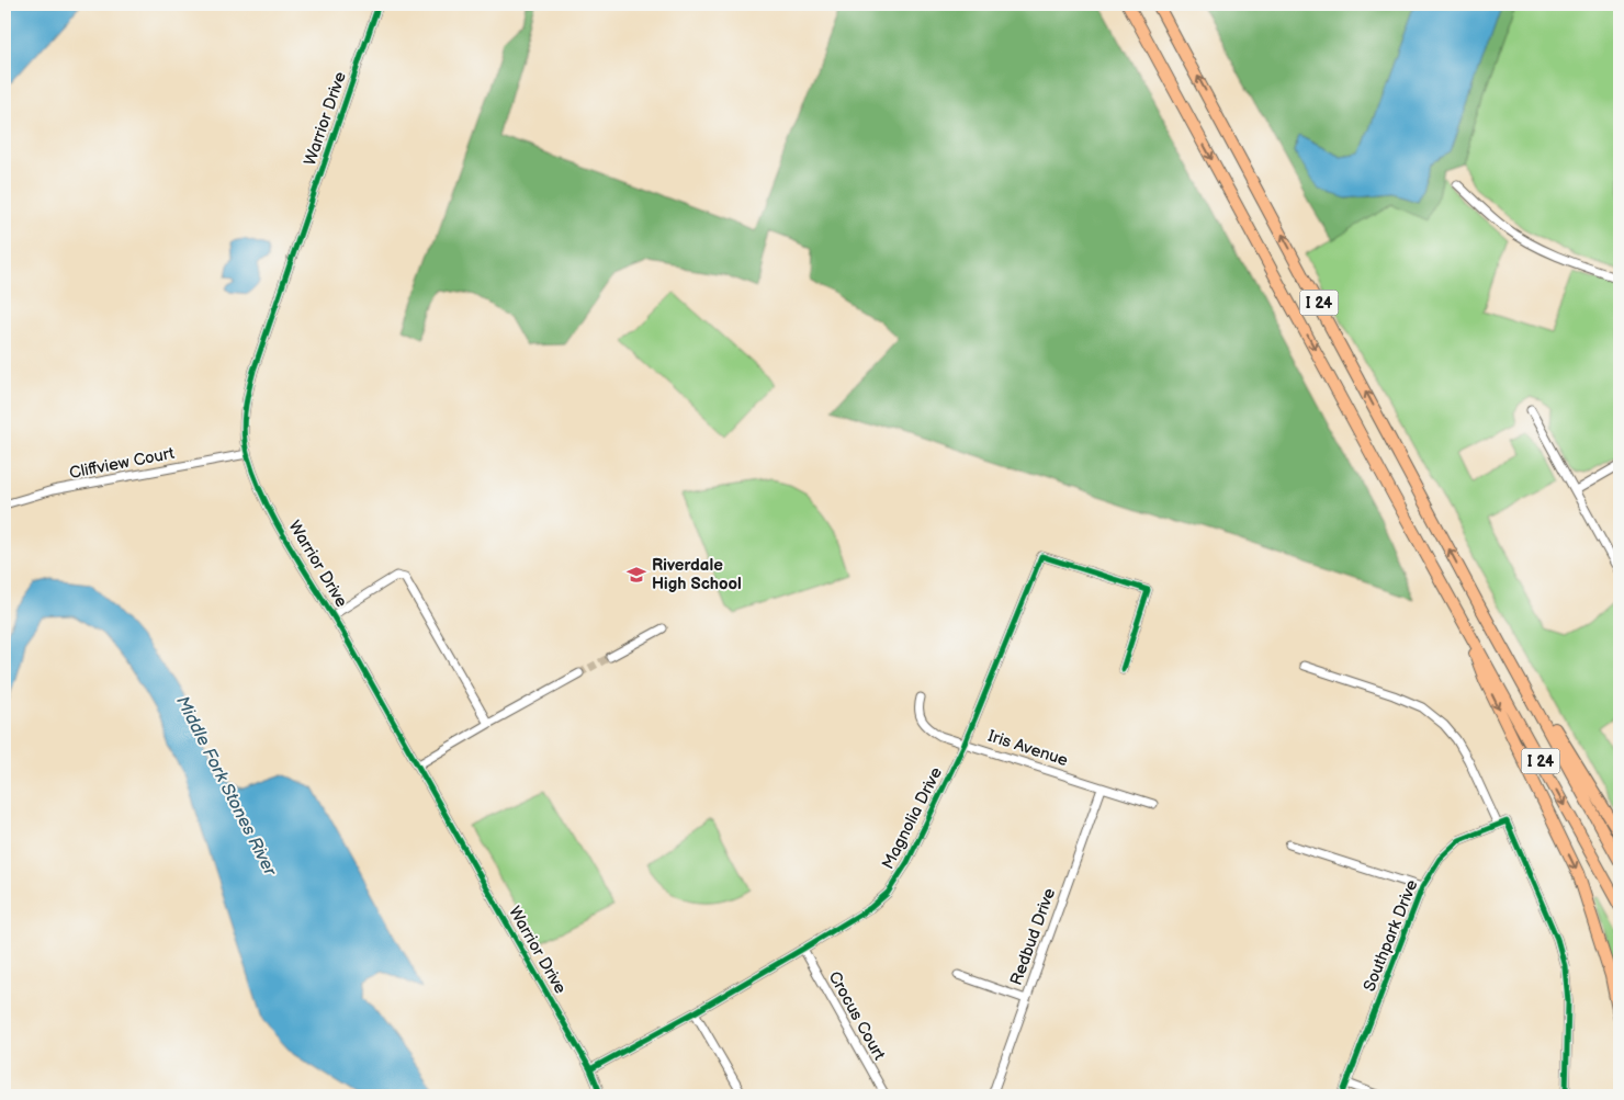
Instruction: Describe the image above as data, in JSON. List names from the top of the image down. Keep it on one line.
{"streets":{"highway":["I 24"],"street":["Warrior Drive","Cliffview Court","Iris Avenue","Magnolia Drive","Southpark Drive","Redbud Drive","Crocus Court"]},"crossings":[["Warrior Drive","Cliffview Court"],["Warrior Drive","Magnolia Drive"],["Iris Avenue","Magnolia Drive"],["Iris Avenue","Redbud Drive"],["Magnolia Drive","Crocus Court"]],"water":["Middle Fork Stones River"],"places":{"school or university":["Riverdale High School"]}}
